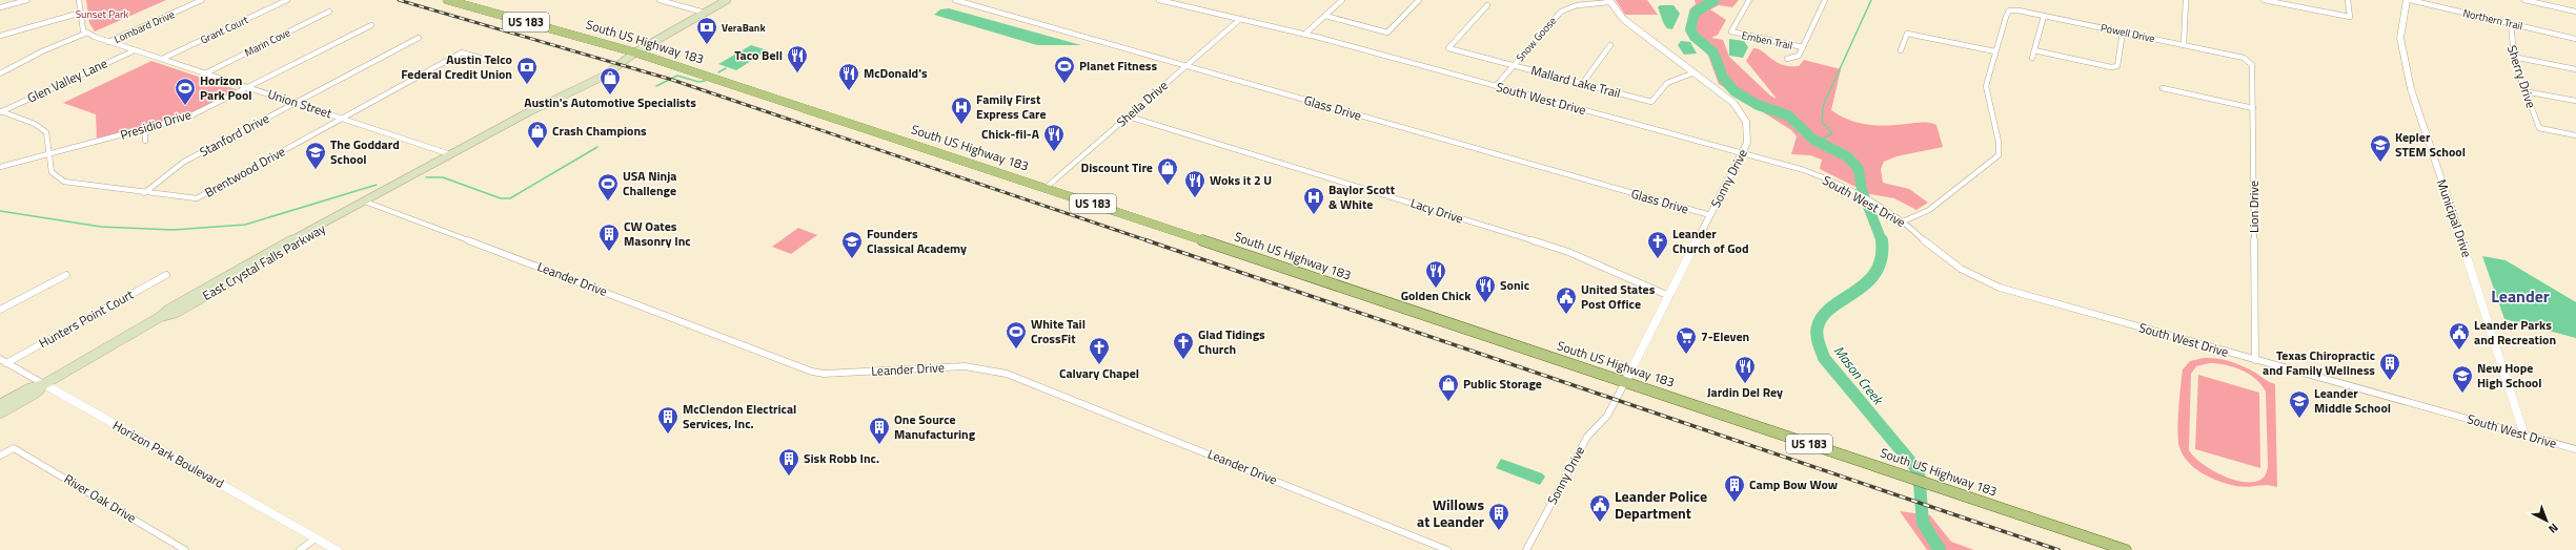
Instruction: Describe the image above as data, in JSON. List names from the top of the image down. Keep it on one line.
{"streets":{"main road":["US 183","South US Highway 183","East Crystal Falls Parkway"],"street":["Northern Trail","Lombard Drive","Grant Court","Powell Drive","Snow Goose","Emben Trail","Marin Cove","Sherry Drive","Glen Valley Lane","Mallard Lake Trail","South West Drive","Union Street","Sheila Drive","Glass Drive","Presidio Drive","Stanford Drive","Brentwood Drive","Sonny Drive","Lion Drive","Lacy Drive","Municipal Drive","Leander Drive","Hunters Point Court","Horizon Park Boulevard","River Oak Drive"]},"crossings":[["Northern Trail","Sherry Drive"],["Lombard Drive","Union Street"],["Grant Court","Union Street"],["Powell Drive","Lion Drive"],["Snow Goose","Mallard Lake Trail"],["Snow Goose","South West Drive"],["Snow Goose","Sonny Drive"],["Marin Cove","Union Street"],["South US Highway 183","Sheila Drive"],["South US Highway 183","Sonny Drive"],["South US Highway 183","East Crystal Falls Parkway"],["Glen Valley Lane","Union Street"],["Glen Valley Lane","Brentwood Drive"],["Mallard Lake Trail","Sonny Drive"],["South West Drive","Sheila Drive"],["South West Drive","Sonny Drive"],["South West Drive","Lion Drive"],["South West Drive","Municipal Drive"],["Union Street","Presidio Drive"],["Union Street","Stanford Drive"],["Union Street","Brentwood Drive"],["Union Street","East Crystal Falls Parkway"],["Sheila Drive","Glass Drive"],["Sheila Drive","Lacy Drive"],["Glass Drive","Sonny Drive"],["Presidio Drive","Brentwood Drive"],["Stanford Drive","Brentwood Drive"],["Sonny Drive","Lacy Drive"],["East Crystal Falls Parkway","Leander Drive"],["East Crystal Falls Parkway","Horizon Park Boulevard"],["Hunters Point Court","Horizon Park Boulevard"]],"districts":["Leander"],"water":["Mason Creek"],"parks":["Sunset Park"],"places":{"bank":["VeraBank","Austin Telco Federal Credit Union"],"restaurant":["Taco Bell","McDonald's","Chick-fil-A","Woks it 2 U","Golden Chick","Sonic","Jardin Del Rey"],"sports":["Planet Fitness","Horizon Park Pool","USA Ninja Challenge","White Tail CrossFit"],"shop":["Austin's Automotive Specialists","Crash Champions","Discount Tire","Public Storage"],"hospital":["Family First Express Care","Baylor Scott & White"],"school or university":["Kepler STEM School","The Goddard School","Founders Classical Academy","New Hope High School","Leander Middle School"],"building":["CW Oates Masonry Inc","Texas Chiropractic and Family Wellness","McClendon Electrical Services, Inc.","One Source Manufacturing","Sisk Robb Inc.","Camp Bow Wow","Willows at Leander"],"church":["Leander Church of God","Glad Tidings Church","Calvary Chapel"],"public building":["United States Post Office","Leander Parks and Recreation","Leander Police Department"],"supermarket":["7-Eleven"]},"north":"bottom right"}
